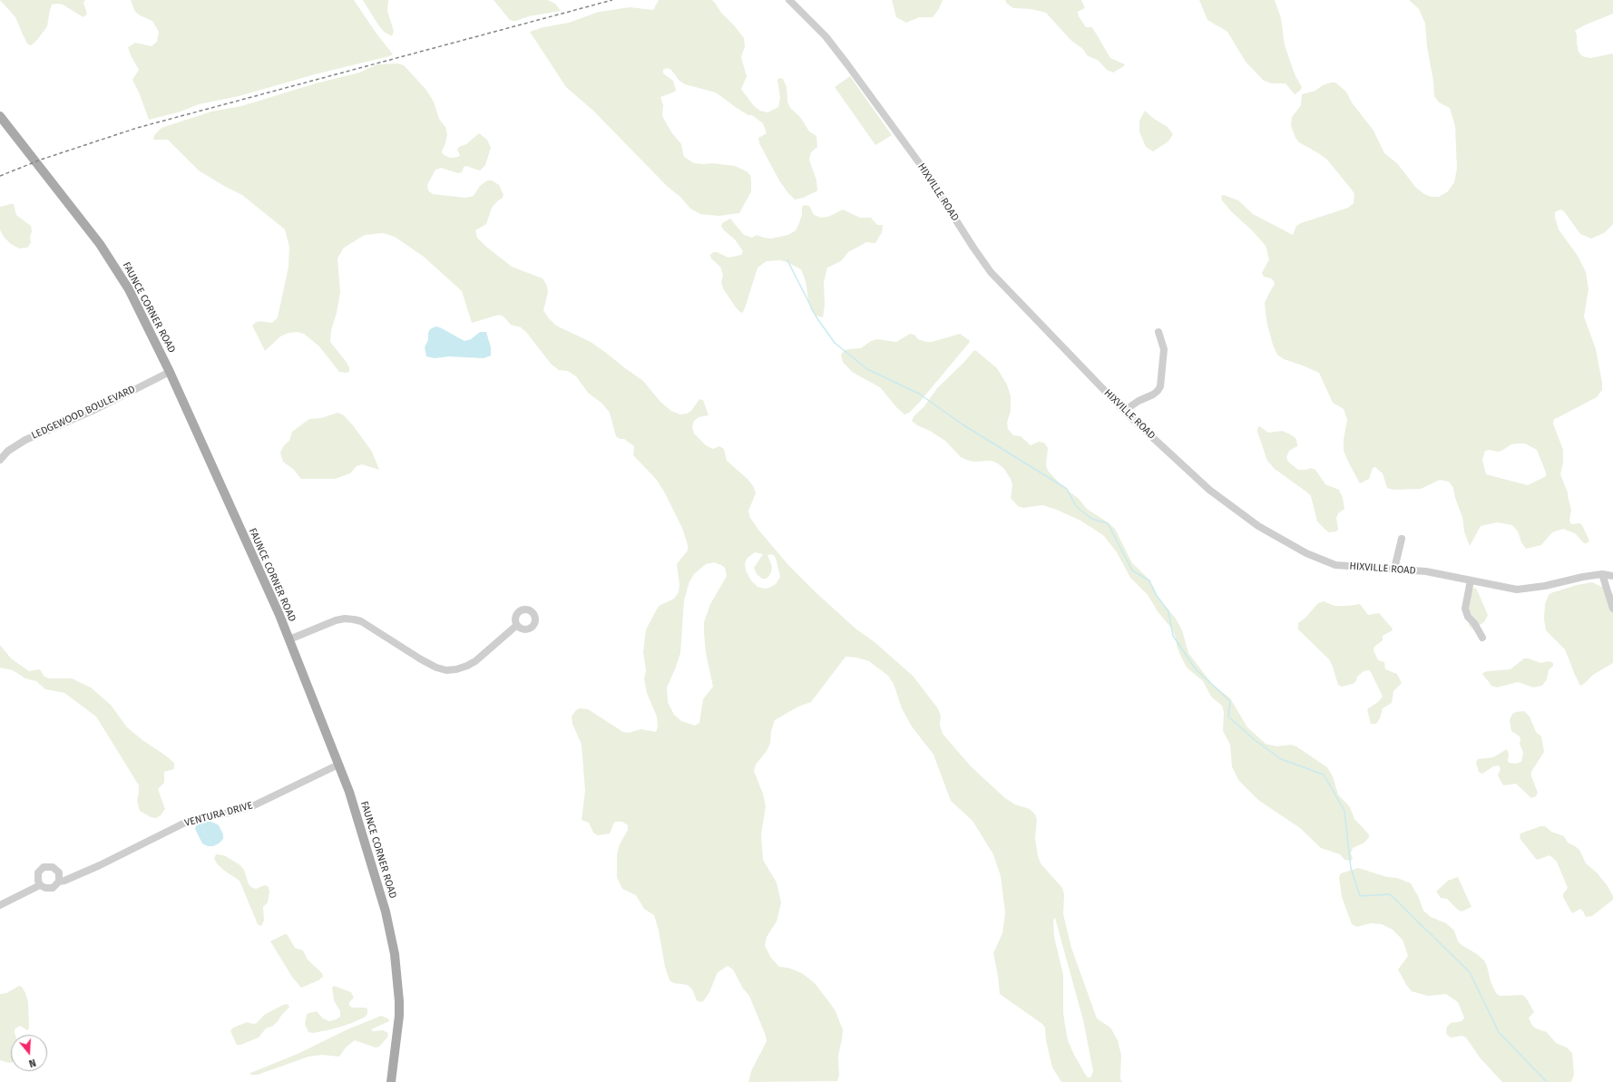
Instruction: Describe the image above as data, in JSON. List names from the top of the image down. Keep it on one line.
{"streets":{"main road":["FAUNCE CORNER ROAD"],"street":["HIXVILLE ROAD","LEDGEWOOD BOULEVARD","VENTURA DRIVE"]},"crossings":[["FAUNCE CORNER ROAD","LEDGEWOOD BOULEVARD"],["FAUNCE CORNER ROAD","VENTURA DRIVE"]],"north":"bottom"}
